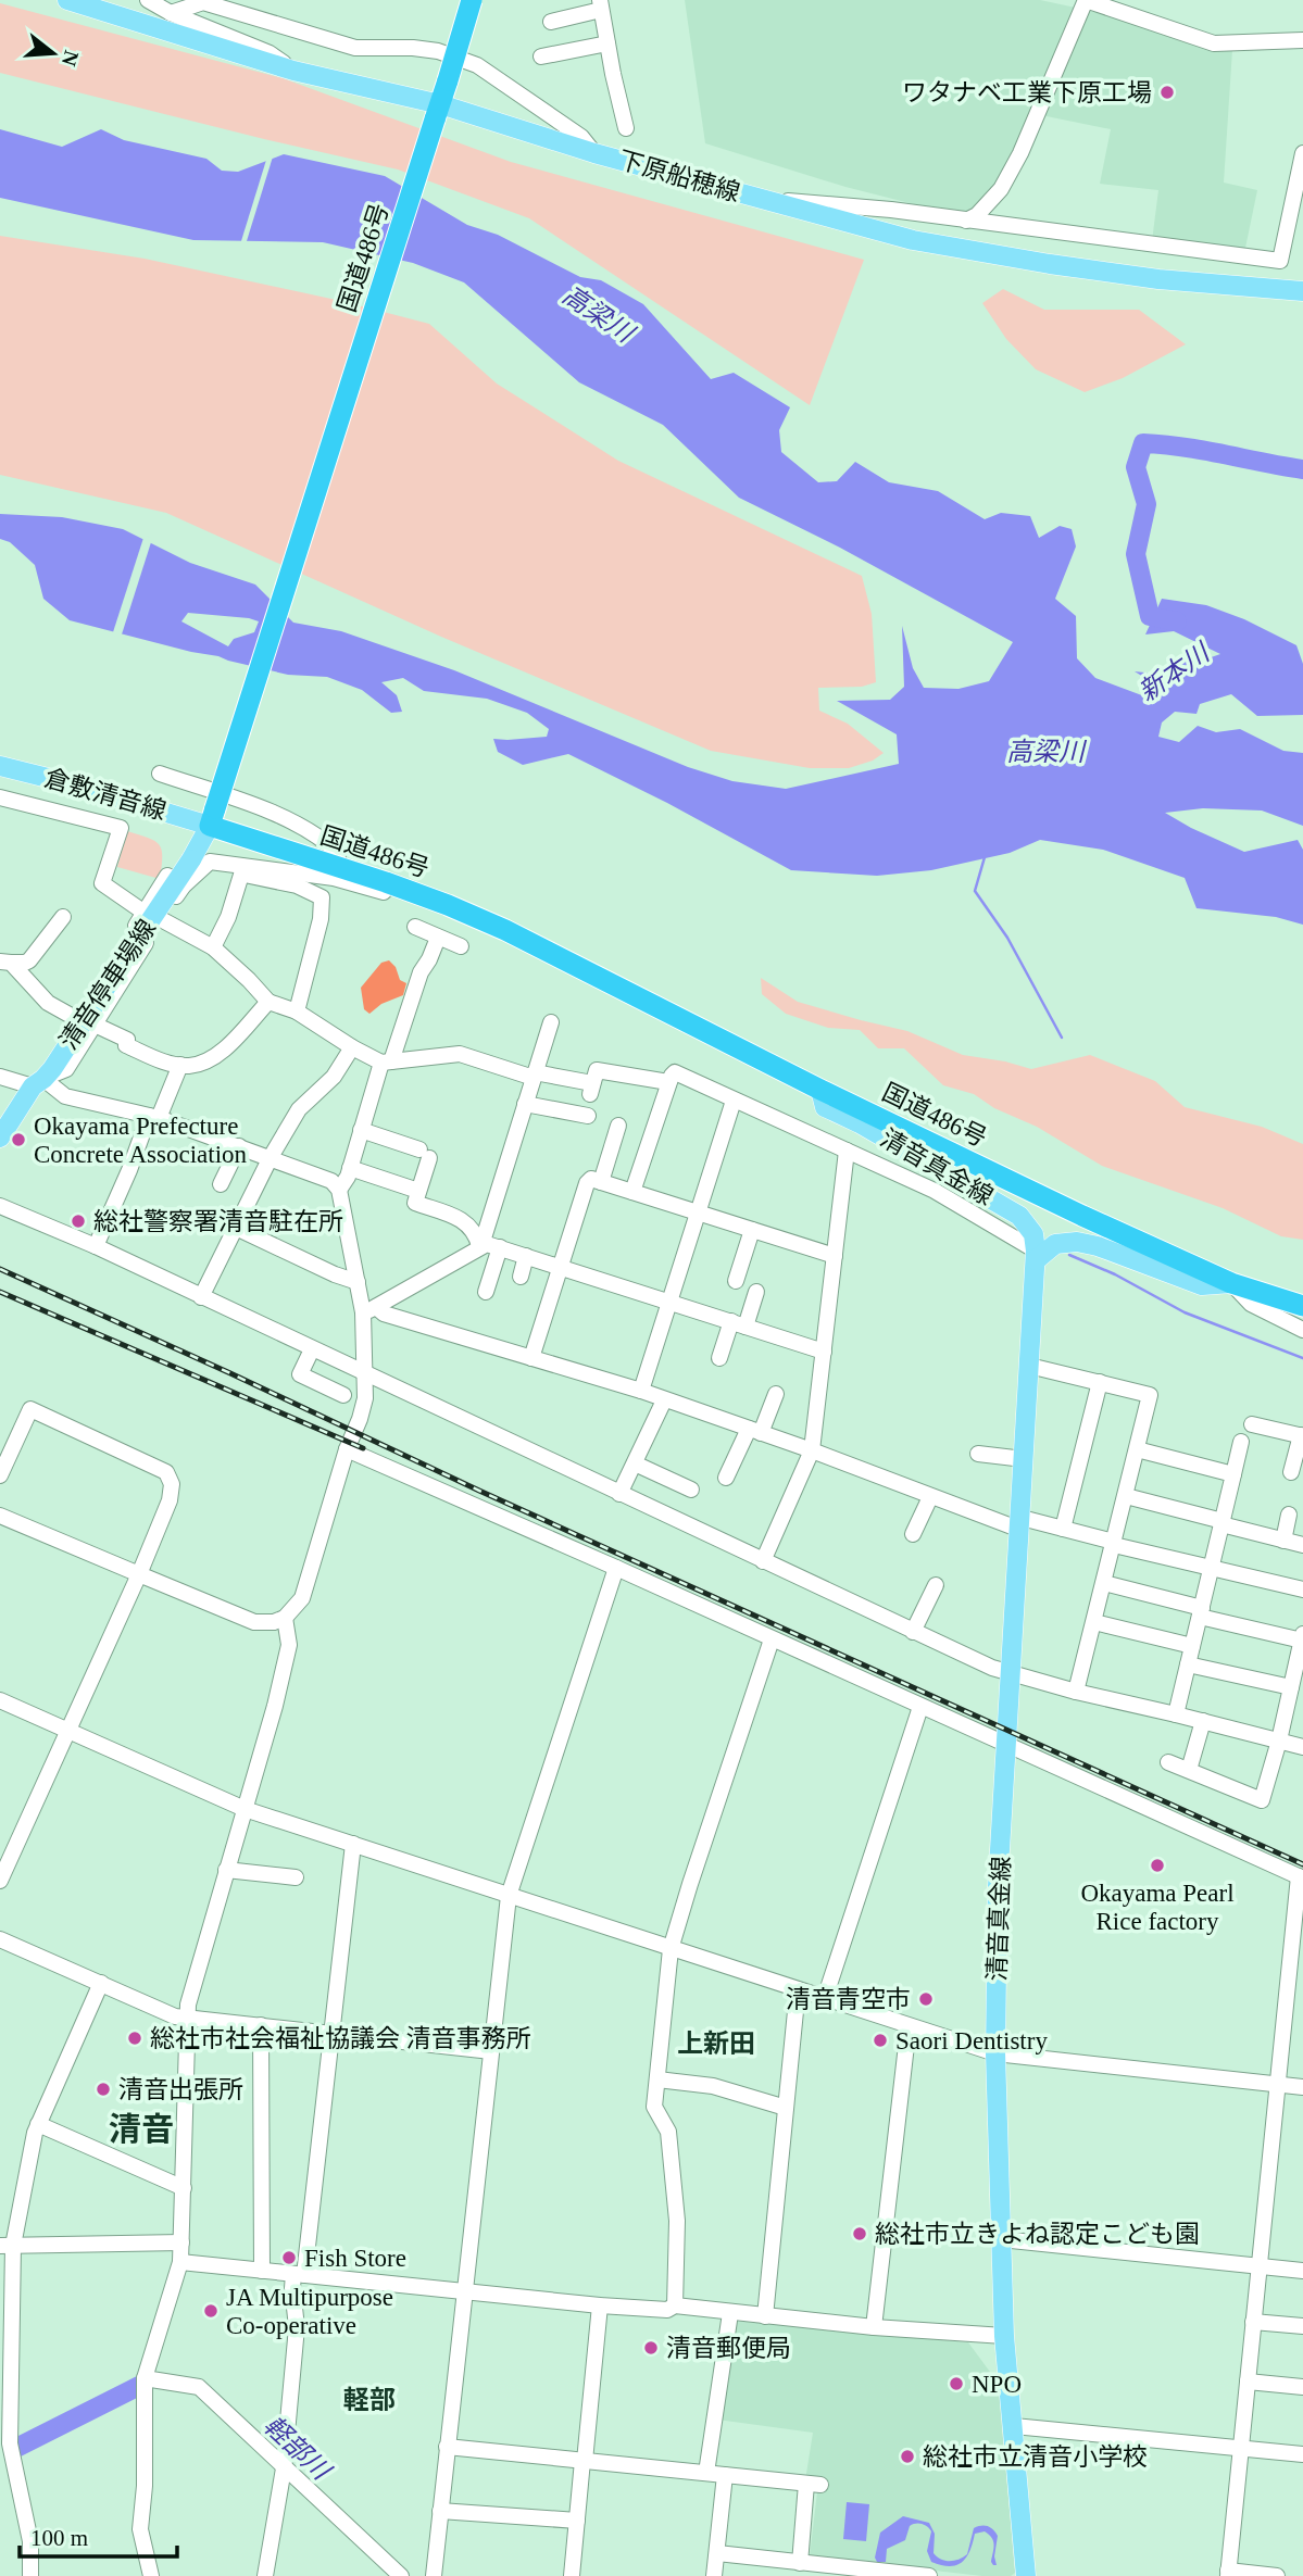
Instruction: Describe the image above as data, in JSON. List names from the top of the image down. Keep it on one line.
{"streets":{"highway":["国道486号"],"main road":["下原船穂線","倉敷清音線","清音停車場線","清音真金線"]},"crossings":[["下原船穂線","国道486号"],["国道486号","倉敷清音線"],["国道486号","清音停車場線"],["国道486号","清音真金線"],["倉敷清音線","清音停車場線"]],"districts":["上新田","清音","軽部"],"water":["高梁川","新本川","軽部川"],"places":["ワタナベ工業下原工場","Okayama Prefecture Concrete Association","総社警察署清音駐在所","Okayama Pearl Rice factory","清音青空市","総社市社会福祉協議会 清音事務所","Saori Dentistry","清音出張所","総社市立きよね認定こども園","Fish Store","JA Multipurpose Co-operative","清音郵便局","NPO","総社市立清音小学校"],"scale_bar":"100 m","north":"right"}
